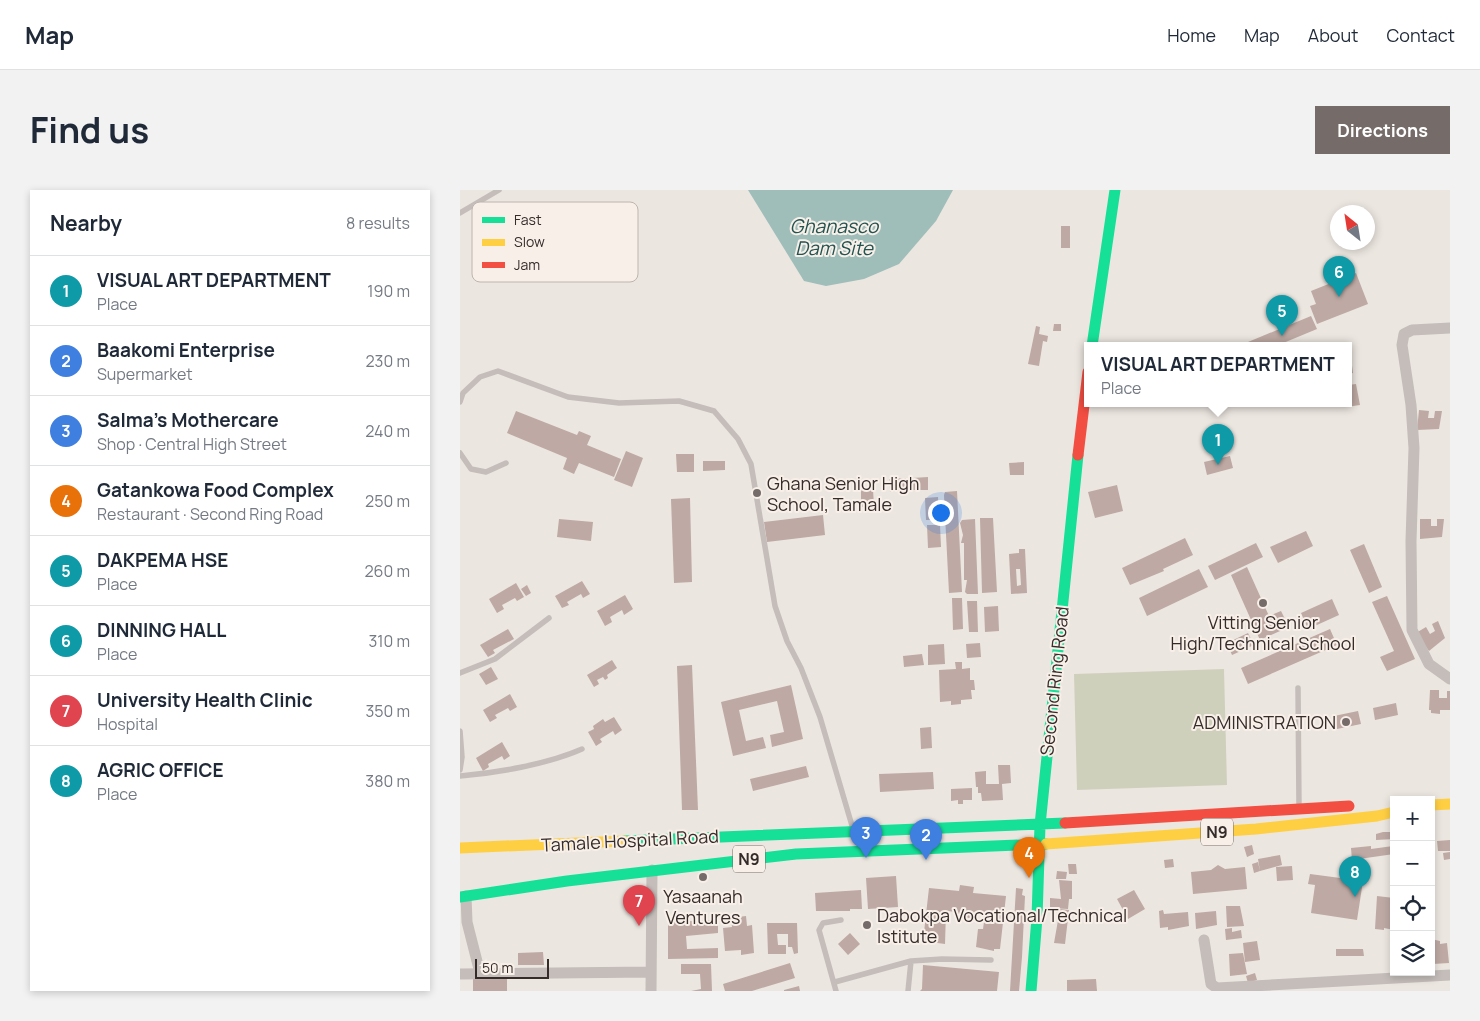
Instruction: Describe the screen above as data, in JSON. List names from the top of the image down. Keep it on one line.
{"streets":{"main road":["Second Ring Road","N9","Tamale Hospital Road"]},"crossings":[["Second Ring Road","N9"],["Second Ring Road","Tamale Hospital Road"],["N9","Tamale Hospital Road"]],"water":["Ghanasco Dam Site"],"places":["Ghana Senior High School, Tamale","Vitting Senior High/Technical School","ADMINISTRATION","Yasaanah Ventures","Dabokpa Vocational/Technical Istitute"],"legend":["Fast","Slow","Jam"],"scale_bar":"50 m","north":"top left","page":{"header":"Map","nav":["Home","Map","About","Contact"],"title":"Find us","buttons":"Directions","heading":["Nearby","8 results"],"list":[{"mark":"1","name":"VISUAL ART DEPARTMENT","note":"Place","value":"190 m"},{"mark":"2","name":"Baakomi Enterprise","note":"Supermarket","value":"230 m"},{"mark":"3","name":"Salma's Mothercare","note":"Shop · Central High Street","value":"240 m"},{"mark":"4","name":"Gatankowa Food Complex","note":"Restaurant · Second Ring Road","value":"250 m"},{"mark":"5","name":"DAKPEMA HSE","note":"Place","value":"260 m"},{"mark":"6","name":"DINNING HALL","note":"Place","value":"310 m"},{"mark":"7","name":"University Health Clinic","note":"Hospital","value":"350 m"},{"mark":"8","name":"AGRIC OFFICE","note":"Place","value":"380 m"}],"pins":["6","5","1","3","2","4","8","7"],"popup":["VISUAL ART DEPARTMENT","Place"],"map_buttons":["+","−"],"scale":"50 m"}}
